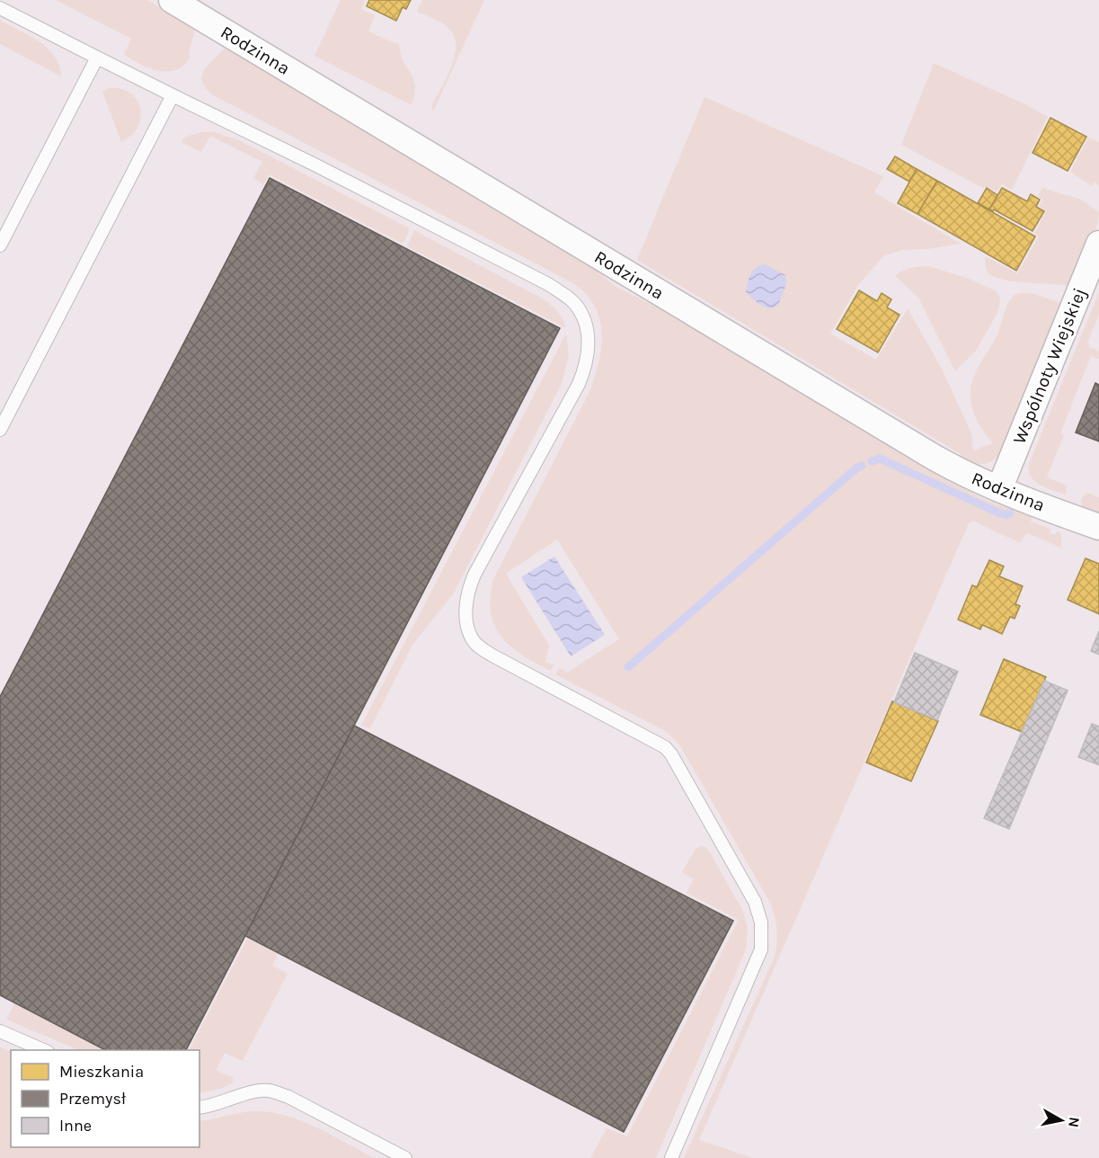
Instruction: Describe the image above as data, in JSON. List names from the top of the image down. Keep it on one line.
{"streets":{"street":["Rodzinna","Wspólnoty Wiejskiej"]},"crossings":[["Rodzinna","Wspólnoty Wiejskiej"]],"legend":["Mieszkania","Przemysł","Inne"],"north":"right"}
